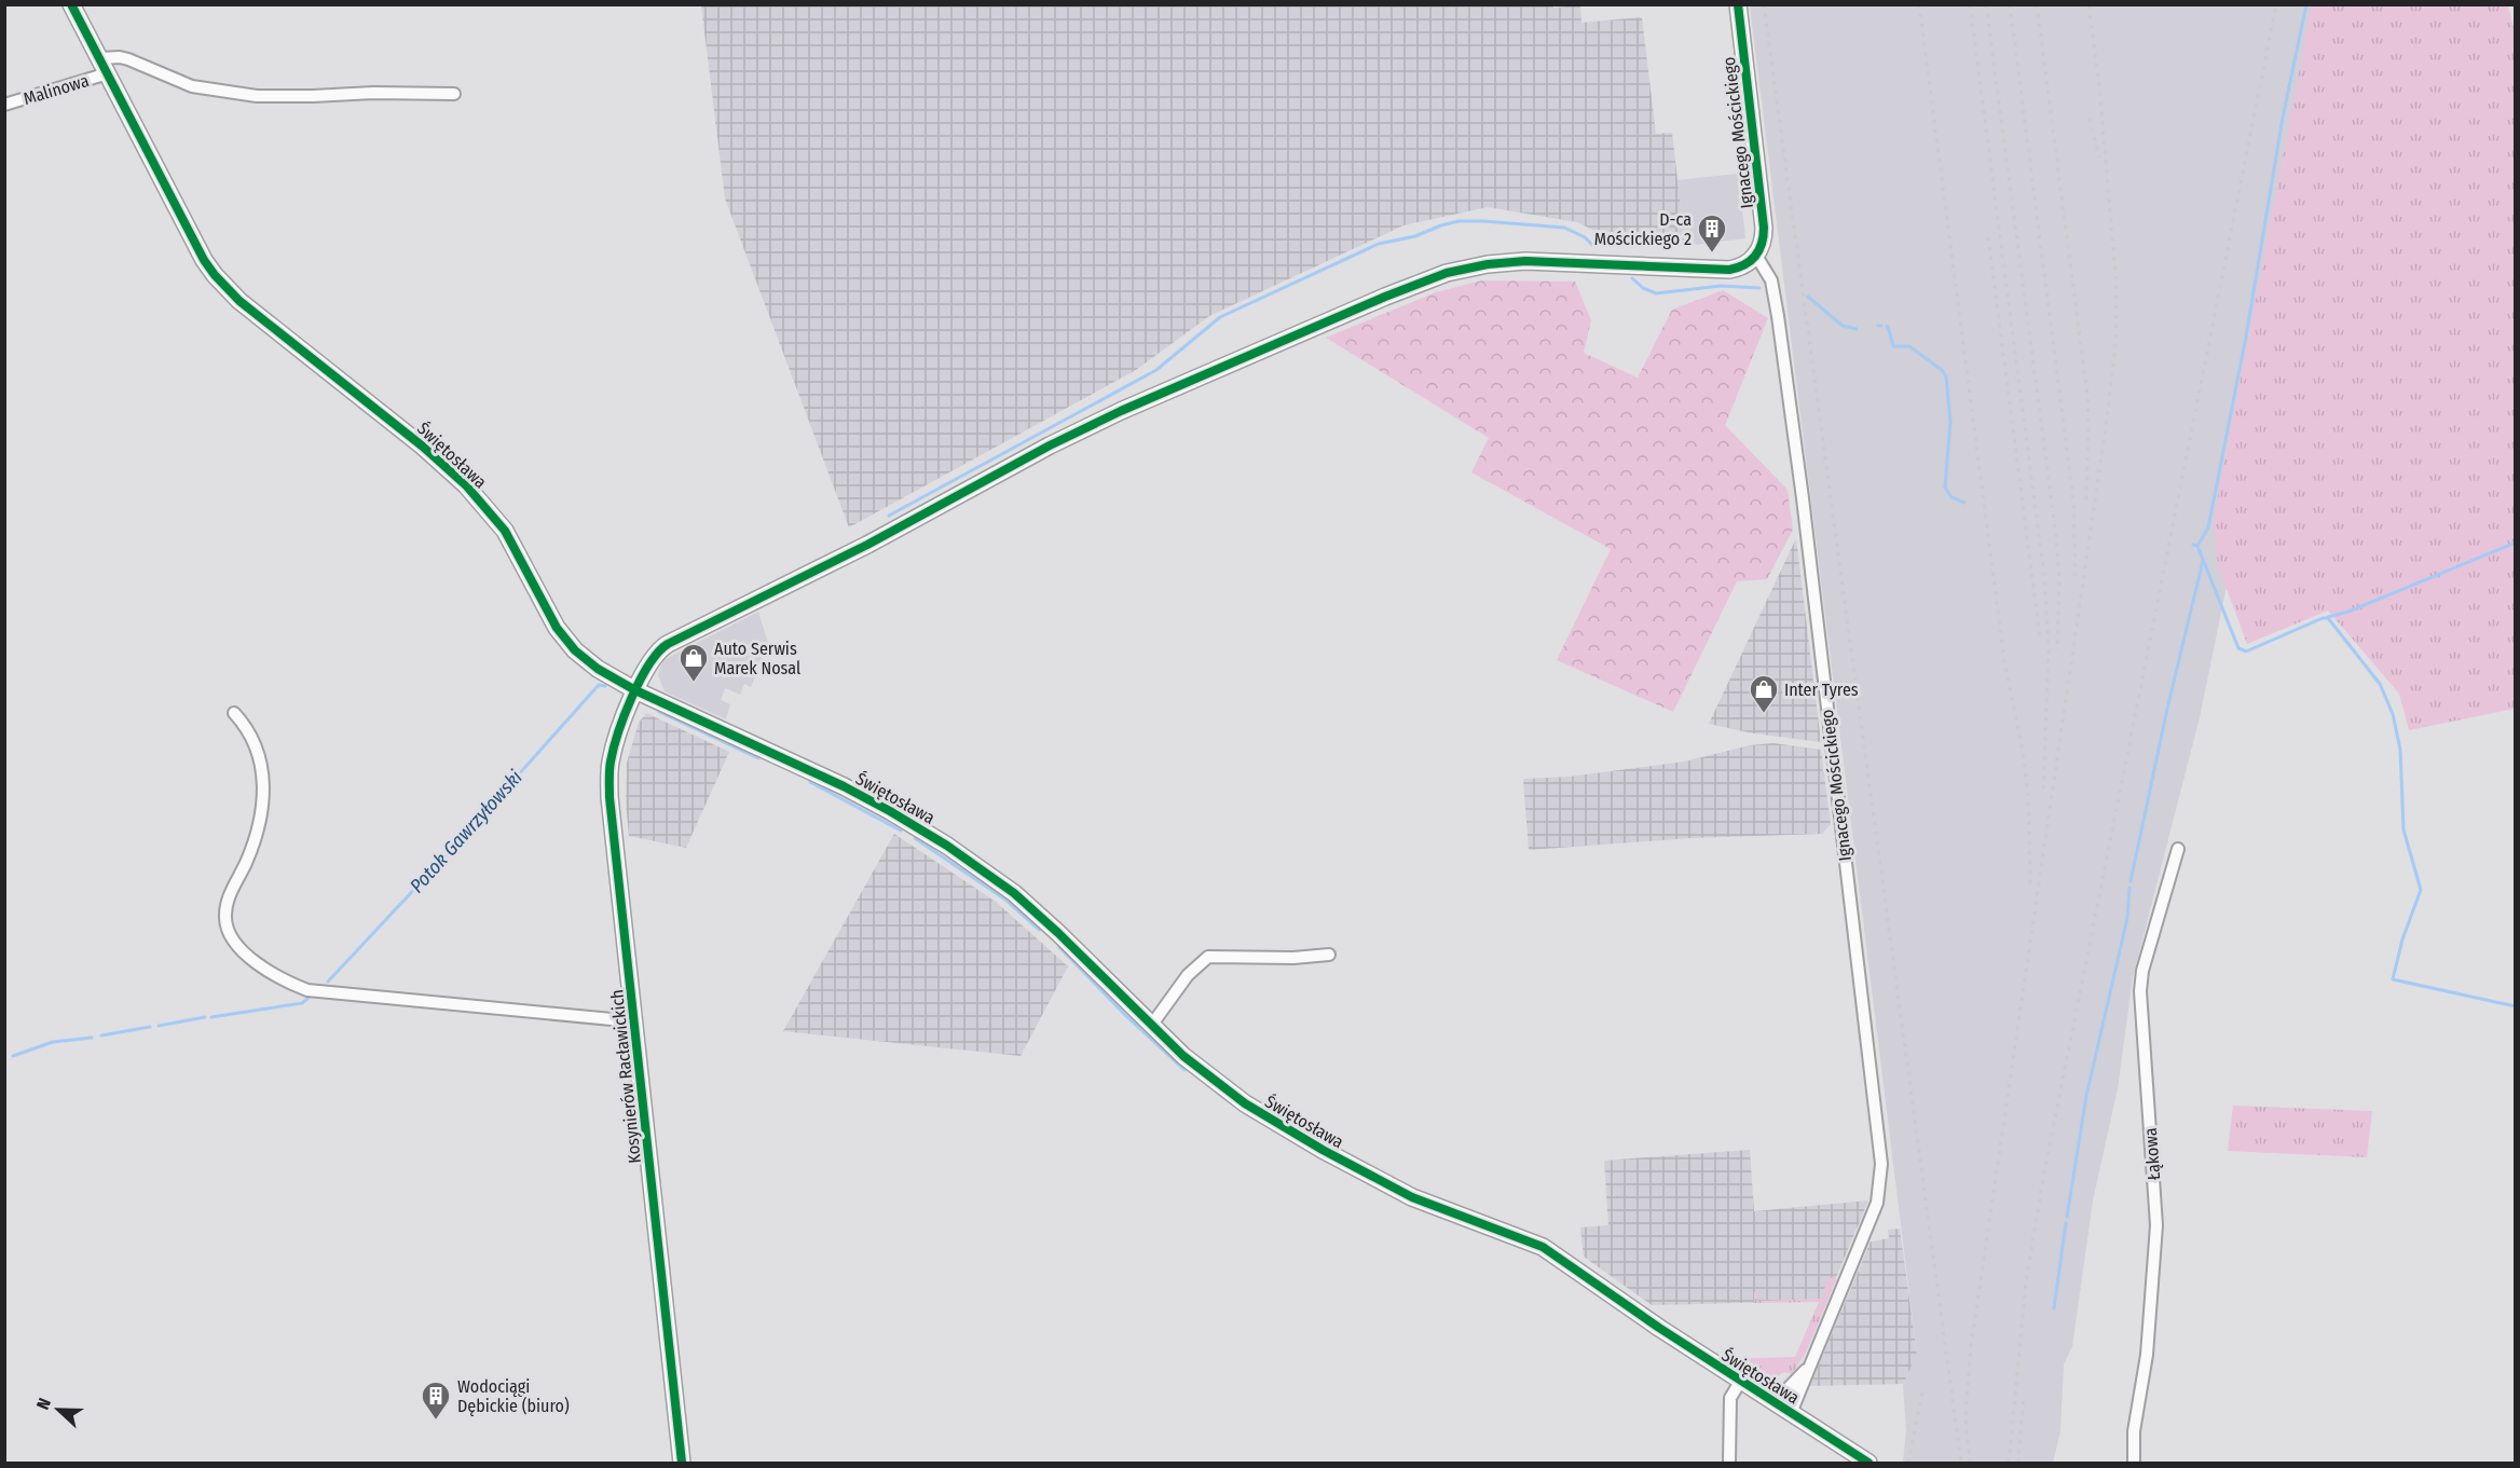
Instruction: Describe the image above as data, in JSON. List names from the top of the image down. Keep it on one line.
{"streets":{"street":["Malinowa","Ignacego Mościckiego","Świętosława","Kosynierów Racławickich","Łąkowa"]},"crossings":[["Malinowa","Świętosława"],["Ignacego Mościckiego","Świętosława"],["Ignacego Mościckiego","Kosynierów Racławickich"],["Świętosława","Kosynierów Racławickich"]],"water":["Potok Gawrzyłowski"],"places":{"building":["D-ca Mościckiego 2","Wodociągi Dębickie (biuro)"],"shop":["Auto Serwis Marek Nosal","Inter Tyres"]},"north":"left"}
